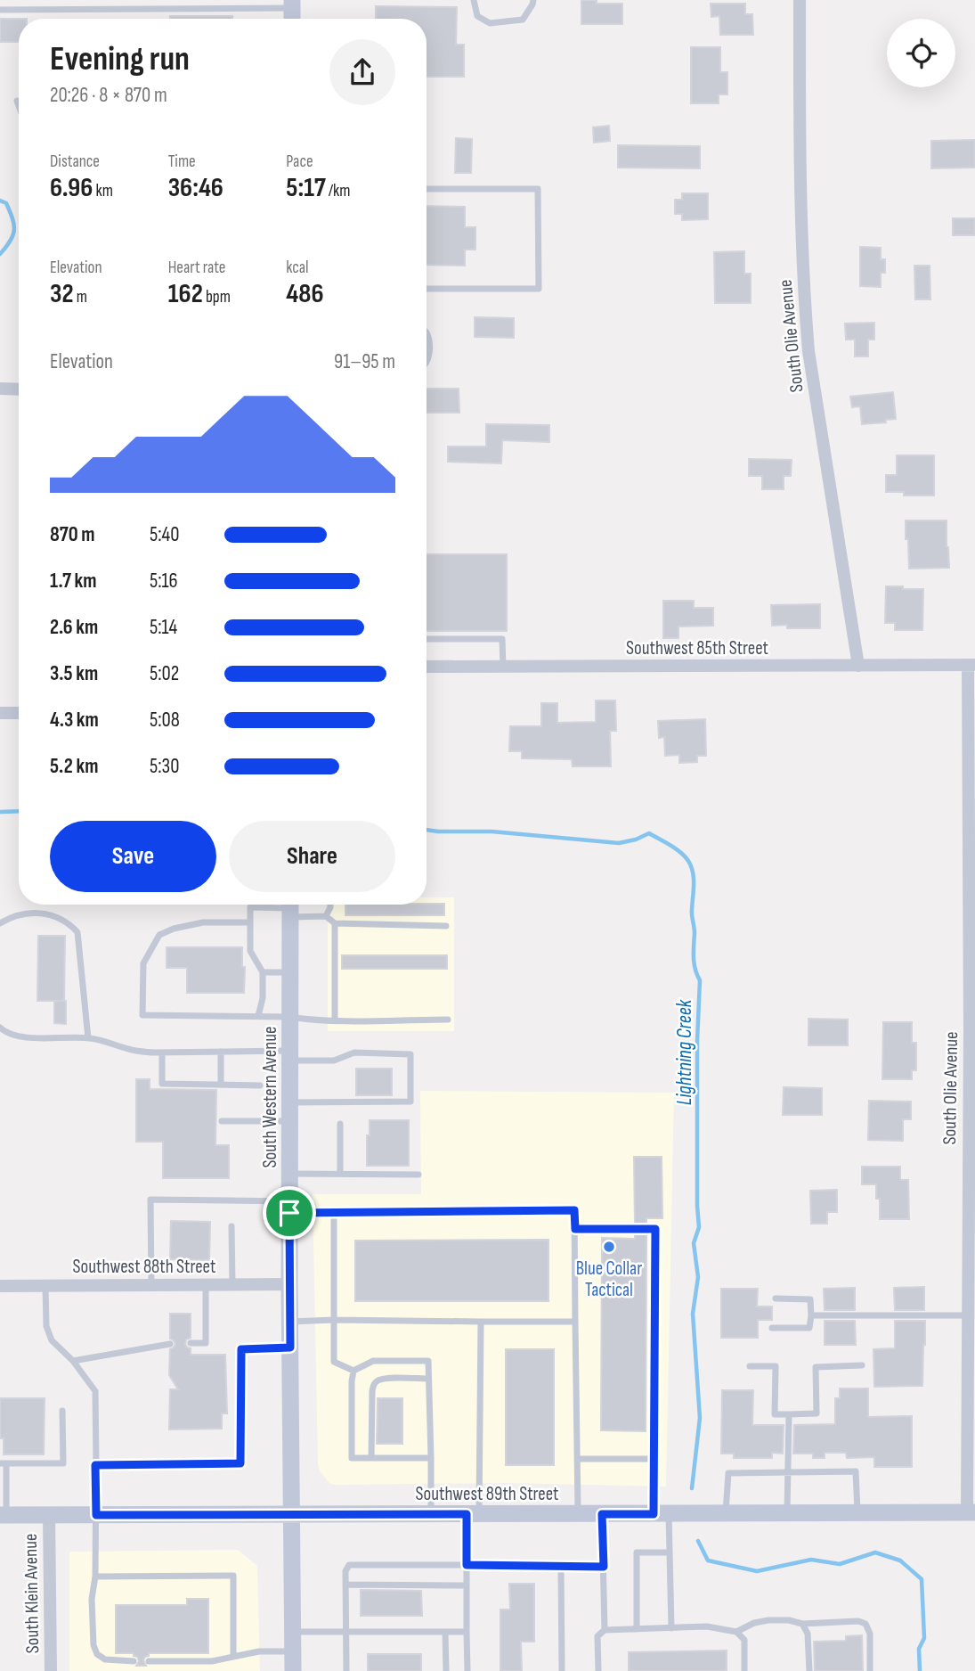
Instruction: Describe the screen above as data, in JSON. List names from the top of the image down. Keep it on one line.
{"streets":{"main road":["South Western Avenue","Southwest 89th Street"],"street":["South Olie Avenue","Southwest 85th Street","Southwest 88th Street","South Klein Avenue"]},"crossings":[["South Olie Avenue","Southwest 85th Street"],["South Olie Avenue","Southwest 89th Street"],["South Western Avenue","Southwest 88th Street"],["South Western Avenue","Southwest 89th Street"],["Southwest 89th Street","South Klein Avenue"]],"water":["Lightning Creek"],"places":["Blue Collar Tactical"],"page":{"heading":["Evening run","20:26 · 8 × 870 m"],"stats":[["Distance","6.96 km"],["Time","36:46"],["Pace","5:17 /km"],["Elevation","32 m"],["Heart rate","162 bpm"],["kcal","486"]],"chart":["Elevation","91–95 m"],"list":[{"name":"870 m","note":"5:40"},{"name":"1.7 km","note":"5:16"},{"name":"2.6 km","note":"5:14"},{"name":"3.5 km","note":"5:02"},{"name":"4.3 km","note":"5:08"},{"name":"5.2 km","note":"5:30"}],"buttons":["Save","Share"]}}
